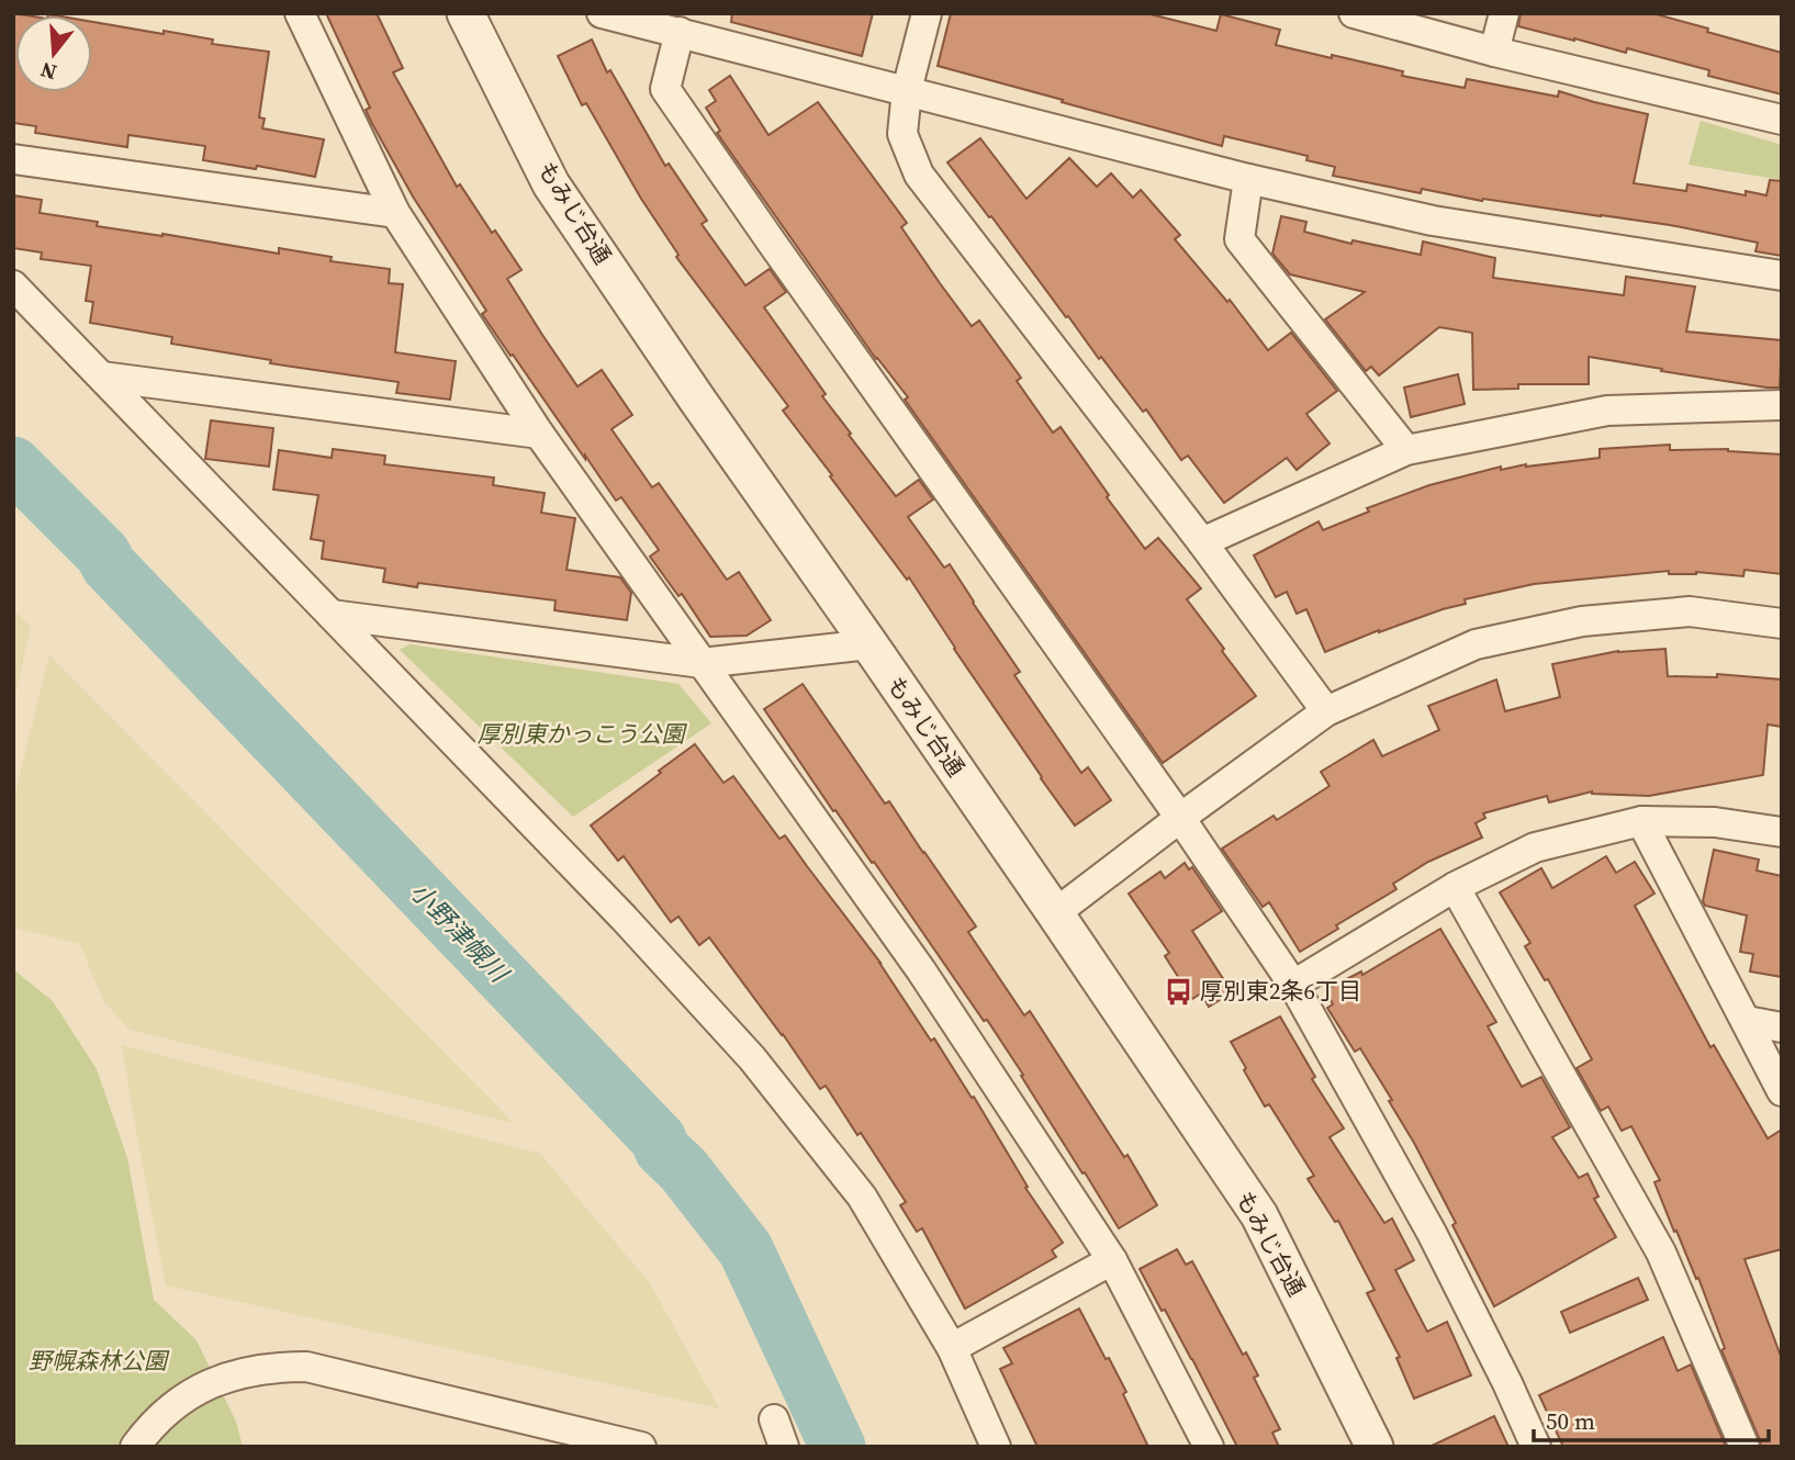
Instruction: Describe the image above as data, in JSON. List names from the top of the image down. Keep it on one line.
{"streets":{"street":["もみじ台通"]},"water":["小野津幌川"],"parks":["厚別東かっこう公園","野幌森林公園"],"places":{"bus stop":["厚別東2条6丁目"]},"scale_bar":"50 m","north":"bottom"}
